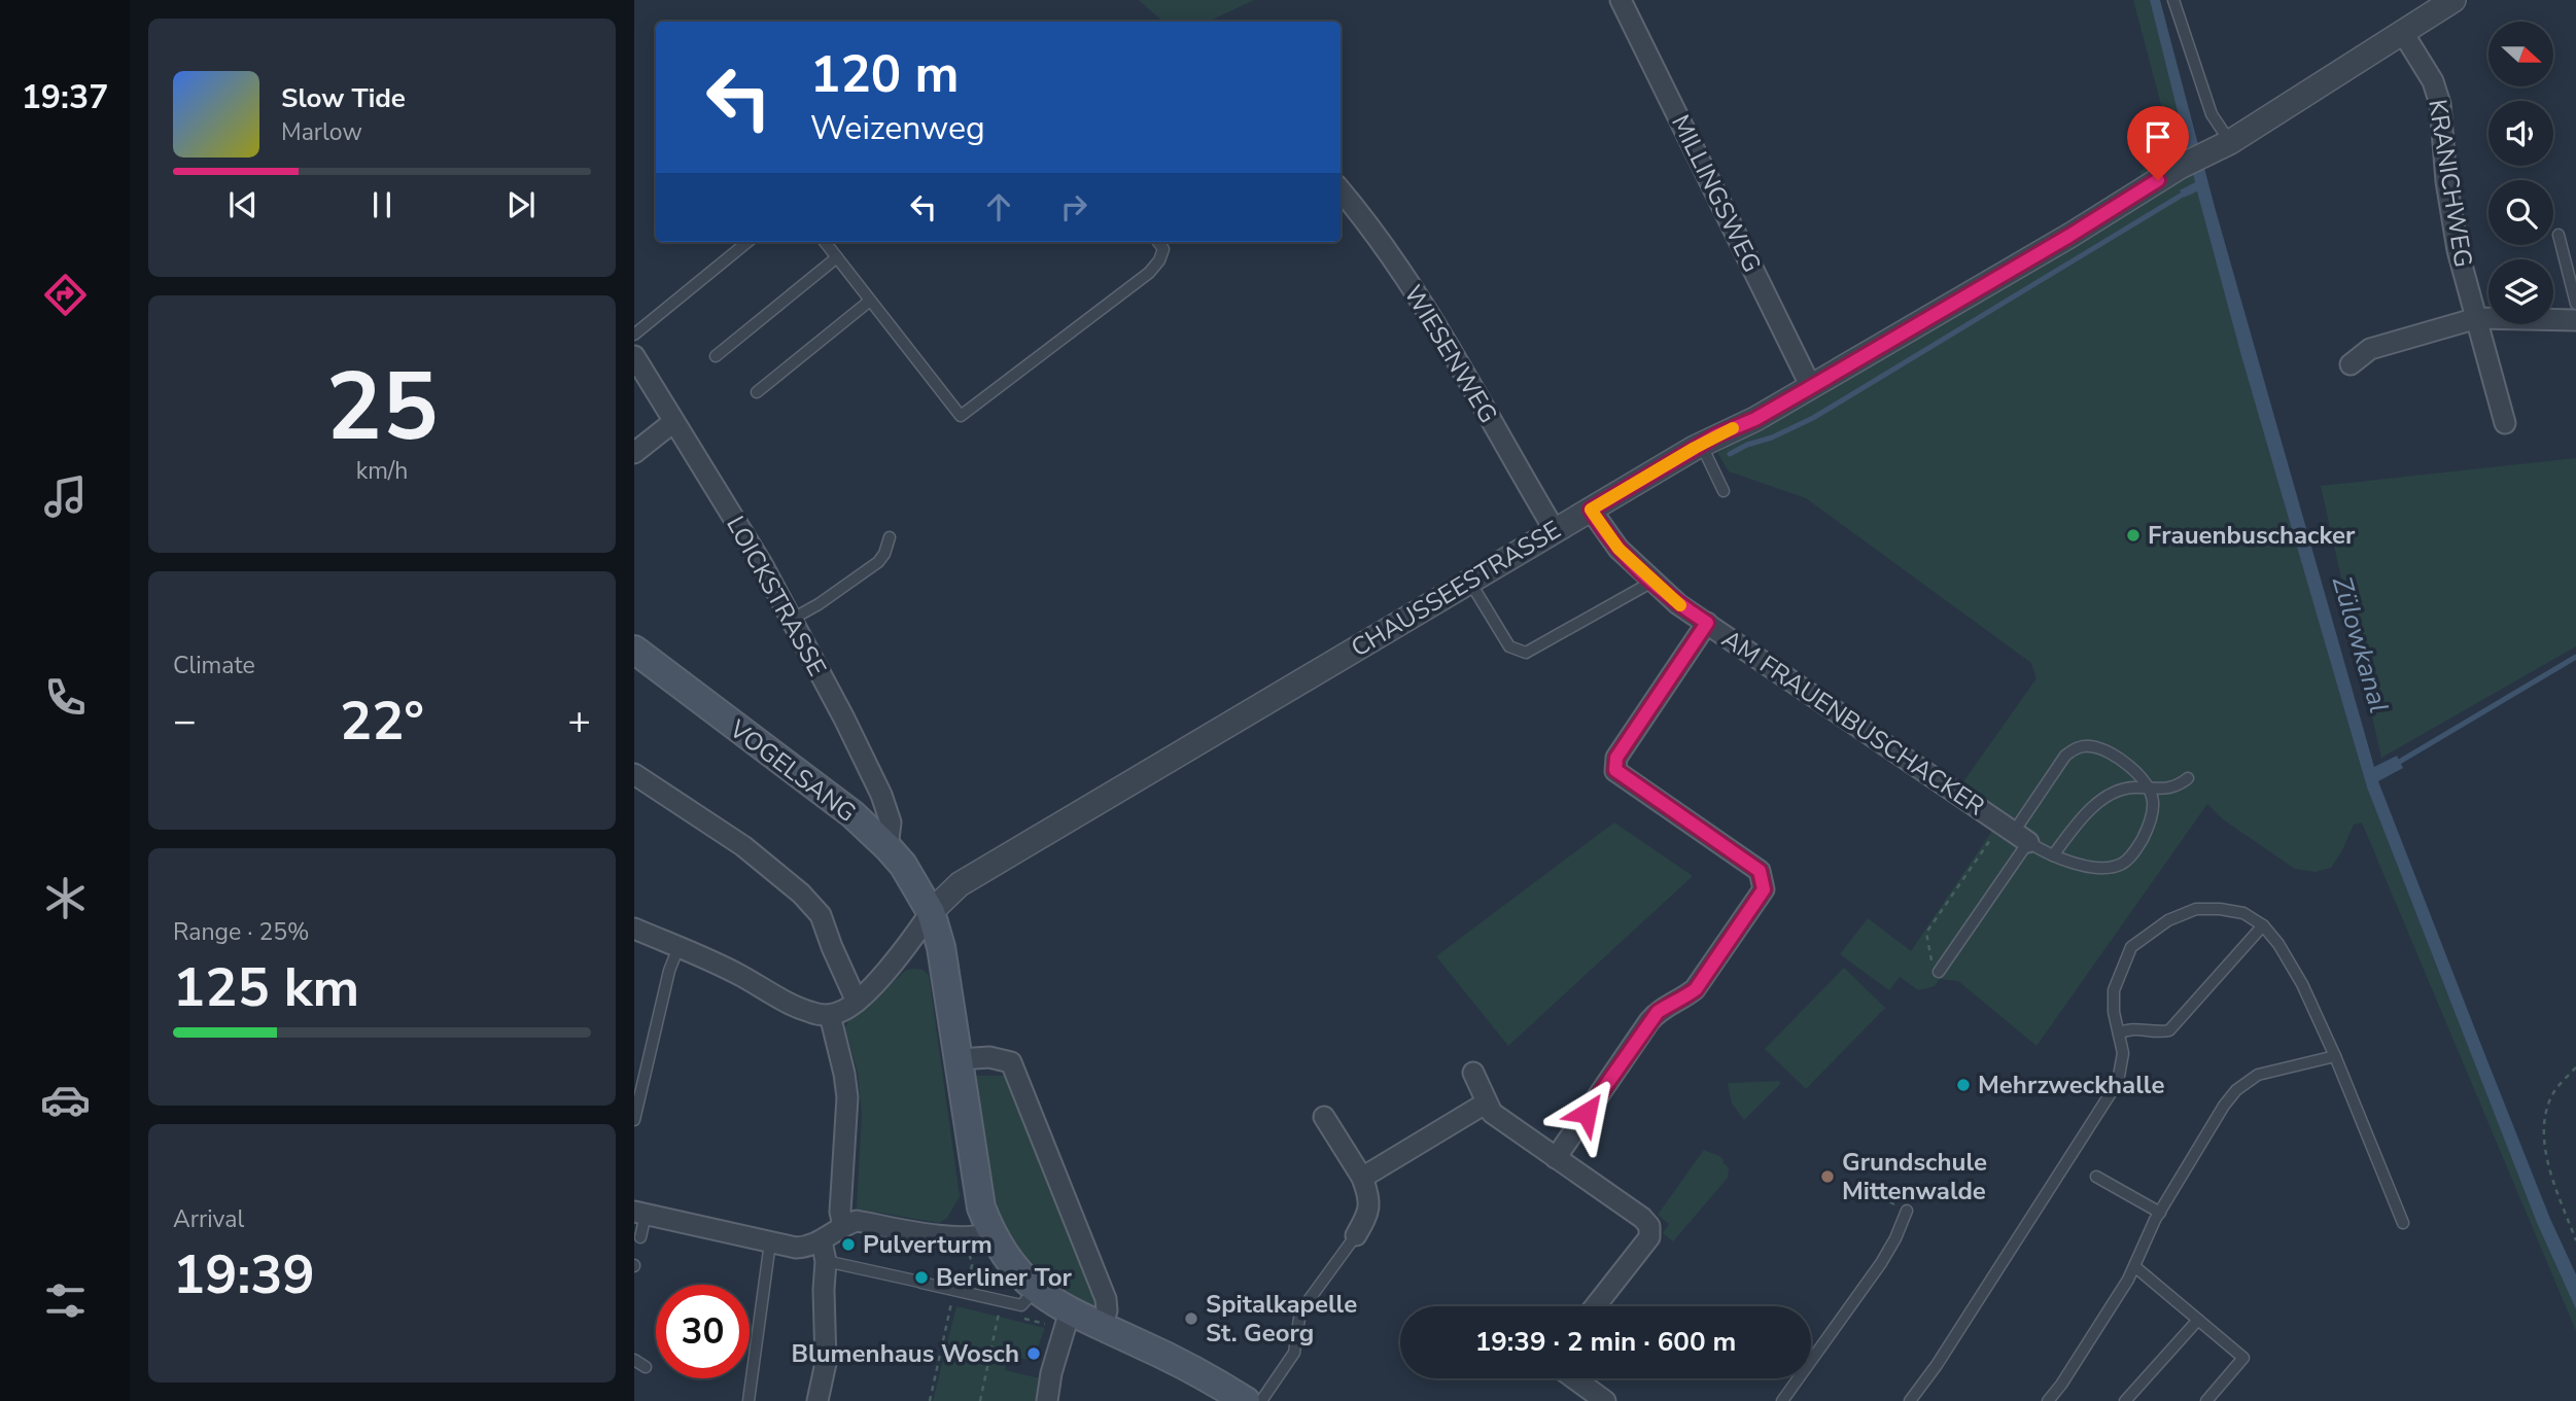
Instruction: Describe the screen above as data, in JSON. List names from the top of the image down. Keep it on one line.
{"streets":{"main road":["VOGELSANG"],"street":["KRANICHWEG","MILLINGSWEG","WIESENWEG","CHAUSSEESTRASSE","LOICKSTRASSE","AM FRAUENBUSCHACKER"]},"crossings":[["KRANICHWEG","CHAUSSEESTRASSE"],["MILLINGSWEG","CHAUSSEESTRASSE"],["WIESENWEG","CHAUSSEESTRASSE"],["CHAUSSEESTRASSE","AM FRAUENBUSCHACKER"],["CHAUSSEESTRASSE","VOGELSANG"],["LOICKSTRASSE","VOGELSANG"]],"water":["Zülowkanal"],"places":["Frauenbuschacker","Mehrzweckhalle","Grundschule Mittenwalde","Pulverturm","Berliner Tor","Spitalkapelle St. Georg","Blumenhaus Wosch"],"north":"right","page":{"tabs":"19:37","turn":["120 m","Weizenweg"],"song":["Slow Tide","Marlow"],"tile":[["25","km/h"],"Climate",["Range · 25%","125 km"],["Arrival","19:39"]],"heat":["−","22°","+"],"limit":"30","trip":"19:39 · 2 min · 600 m"}}
